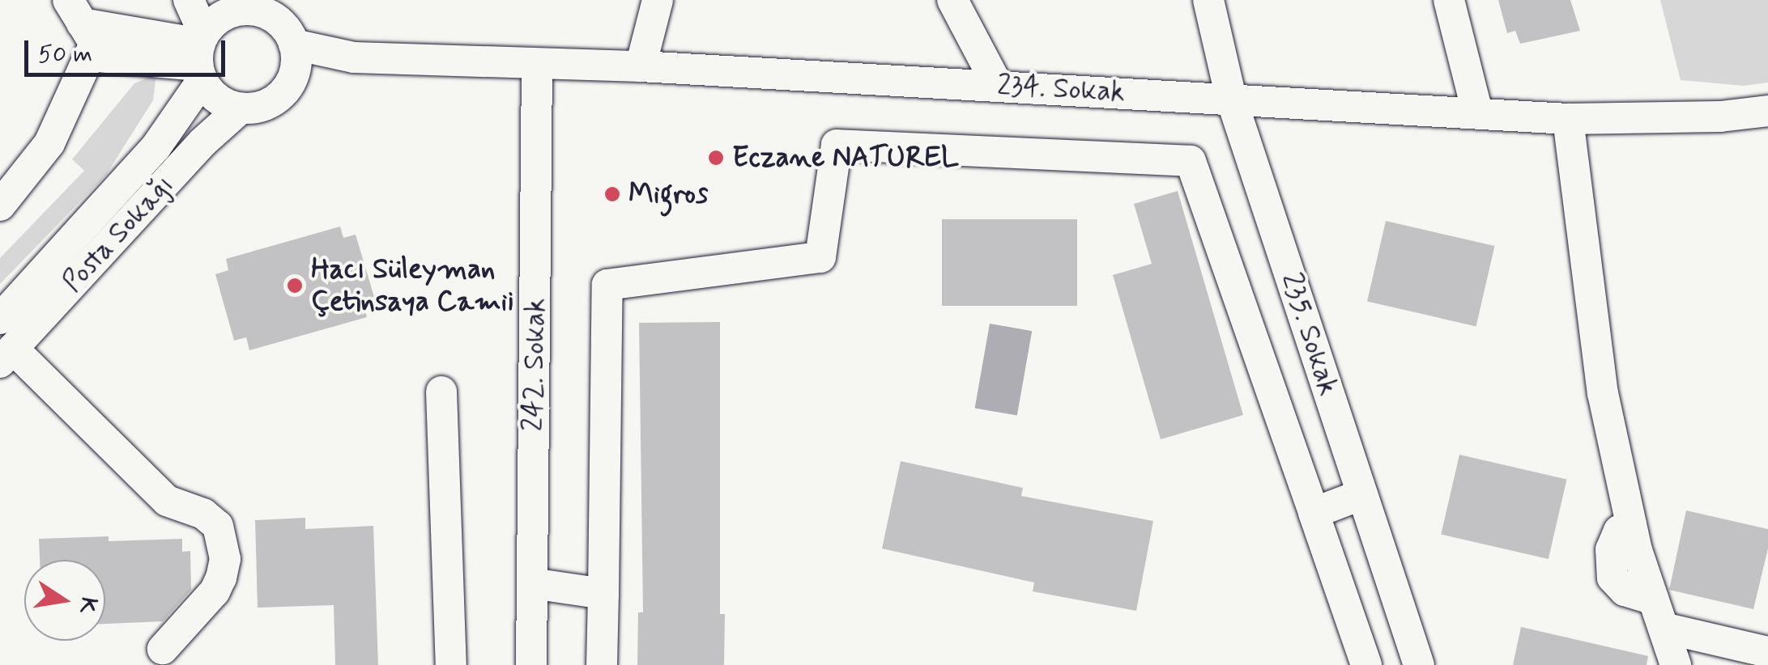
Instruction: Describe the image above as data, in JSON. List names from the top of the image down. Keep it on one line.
{"streets":{"street":["234. Sokak","Posta Sokağı","235. Sokak","242. Sokak"]},"crossings":[["234. Sokak","Posta Sokağı"],["234. Sokak","235. Sokak"],["234. Sokak","242. Sokak"]],"places":["Eczane NATUREL","Migros","Hacı Süleyman Çetinsaya Camii"],"scale_bar":"50 m","north":"right"}
